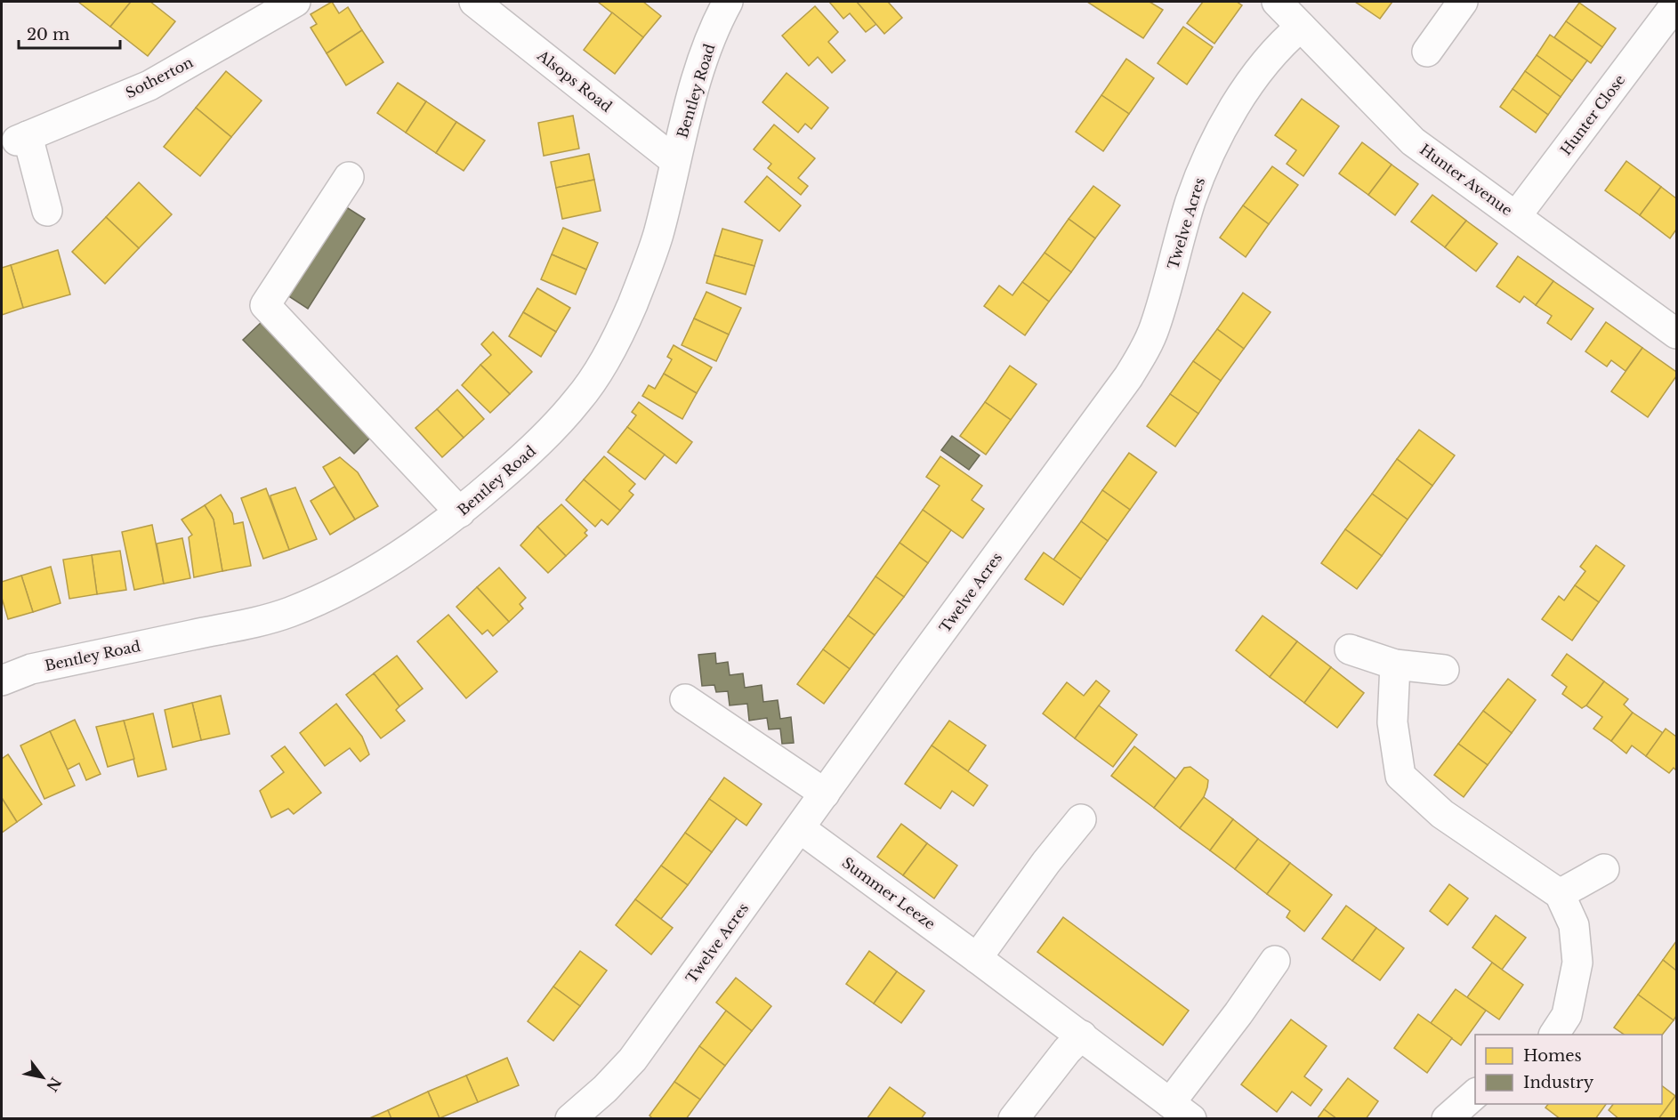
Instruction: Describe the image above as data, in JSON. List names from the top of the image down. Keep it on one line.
{"streets":{"street":["Sotherton","Alsops Road","Bentley Road","Hunter Close","Hunter Avenue","Twelve Acres","Summer Leeze"]},"crossings":[["Alsops Road","Bentley Road"],["Hunter Close","Hunter Avenue"],["Hunter Avenue","Twelve Acres"],["Twelve Acres","Summer Leeze"]],"legend":["Homes","Industry"],"scale_bar":"20 m","north":"bottom right"}
